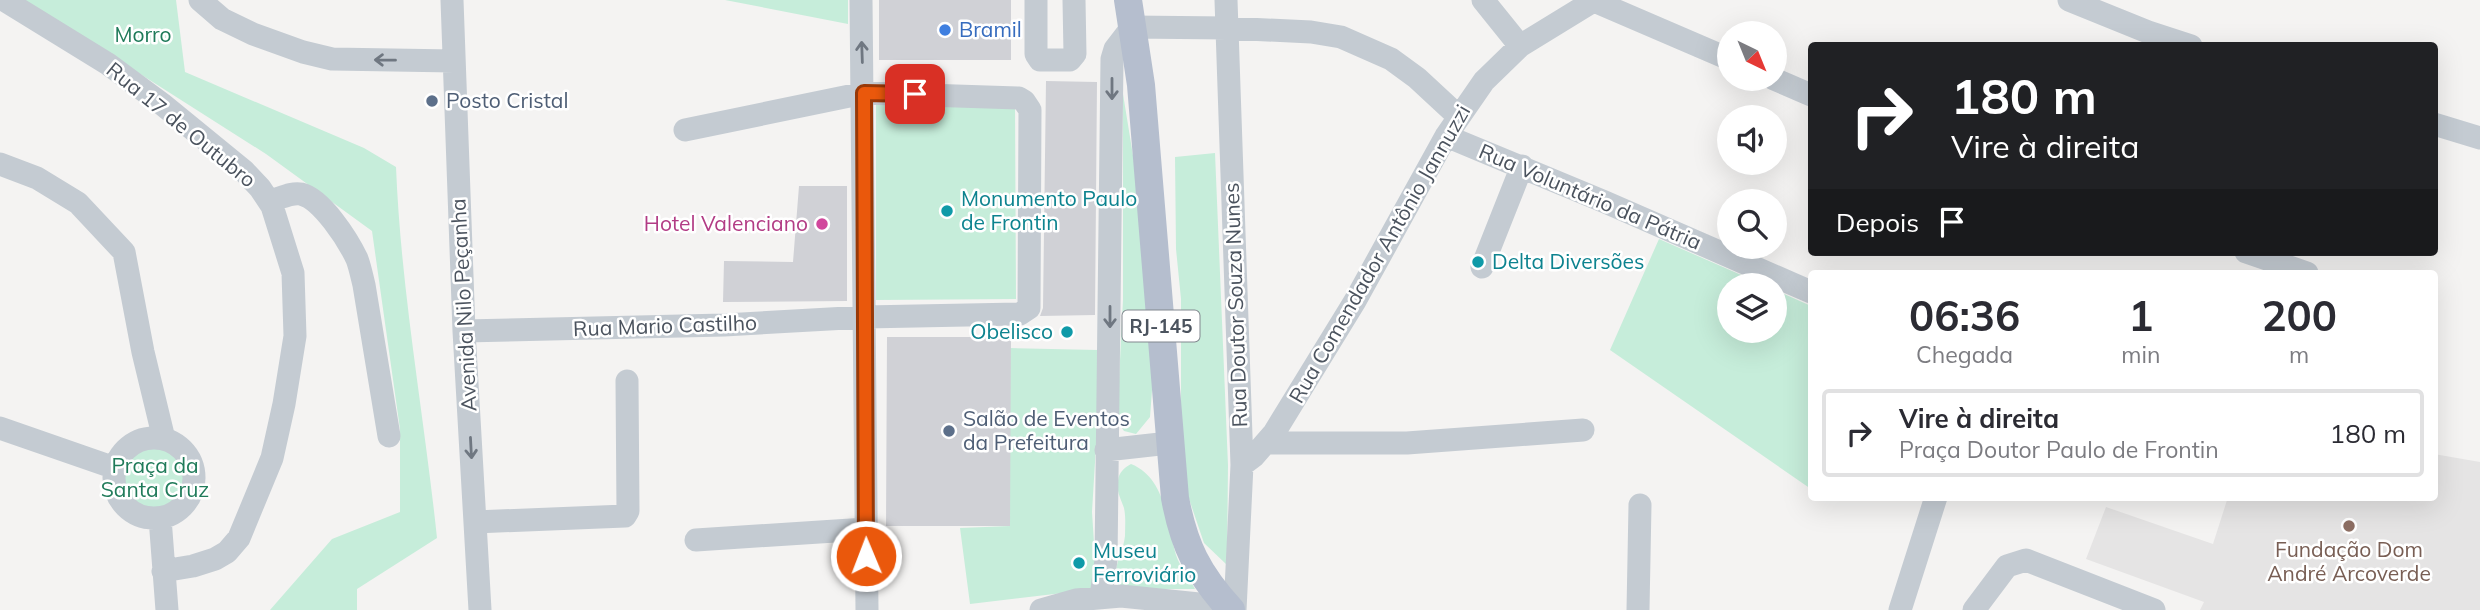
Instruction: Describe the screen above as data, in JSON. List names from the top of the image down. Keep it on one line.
{"streets":{"main road":["RJ-145"],"street":["Rua 17 de Outubro","Rua Voluntário da Pátria","Rua Comendador Antônio Jannuzzi","Avenida Nilo Peçanha","Rua Doutor Souza Nunes","Rua Mario Castilho"]},"crossings":[["Rua Voluntário da Pátria","Rua Comendador Antônio Jannuzzi"],["Rua Comendador Antônio Jannuzzi","Rua Doutor Souza Nunes"],["Avenida Nilo Peçanha","Rua Mario Castilho"],["Rua Doutor Souza Nunes","RJ-145"]],"parks":["Morro","Praça da Santa Cruz"],"places":["Bramil","Posto Cristal","Monumento Paulo de Frontin","Hotel Valenciano","Delta Diversões","Obelisco","Salão de Eventos da Prefeitura","Fundação Dom André Arcoverde","Museu Ferroviário"],"north":"bottom right","page":{"turn":["180 m","Vire à direita"],"then":"Depois","eta":["06:36","Chegada","1","min","200","m"],"list":[{"name":"Vire à direita","note":"Praça Doutor Paulo de Frontin","value":"180 m"}]}}
